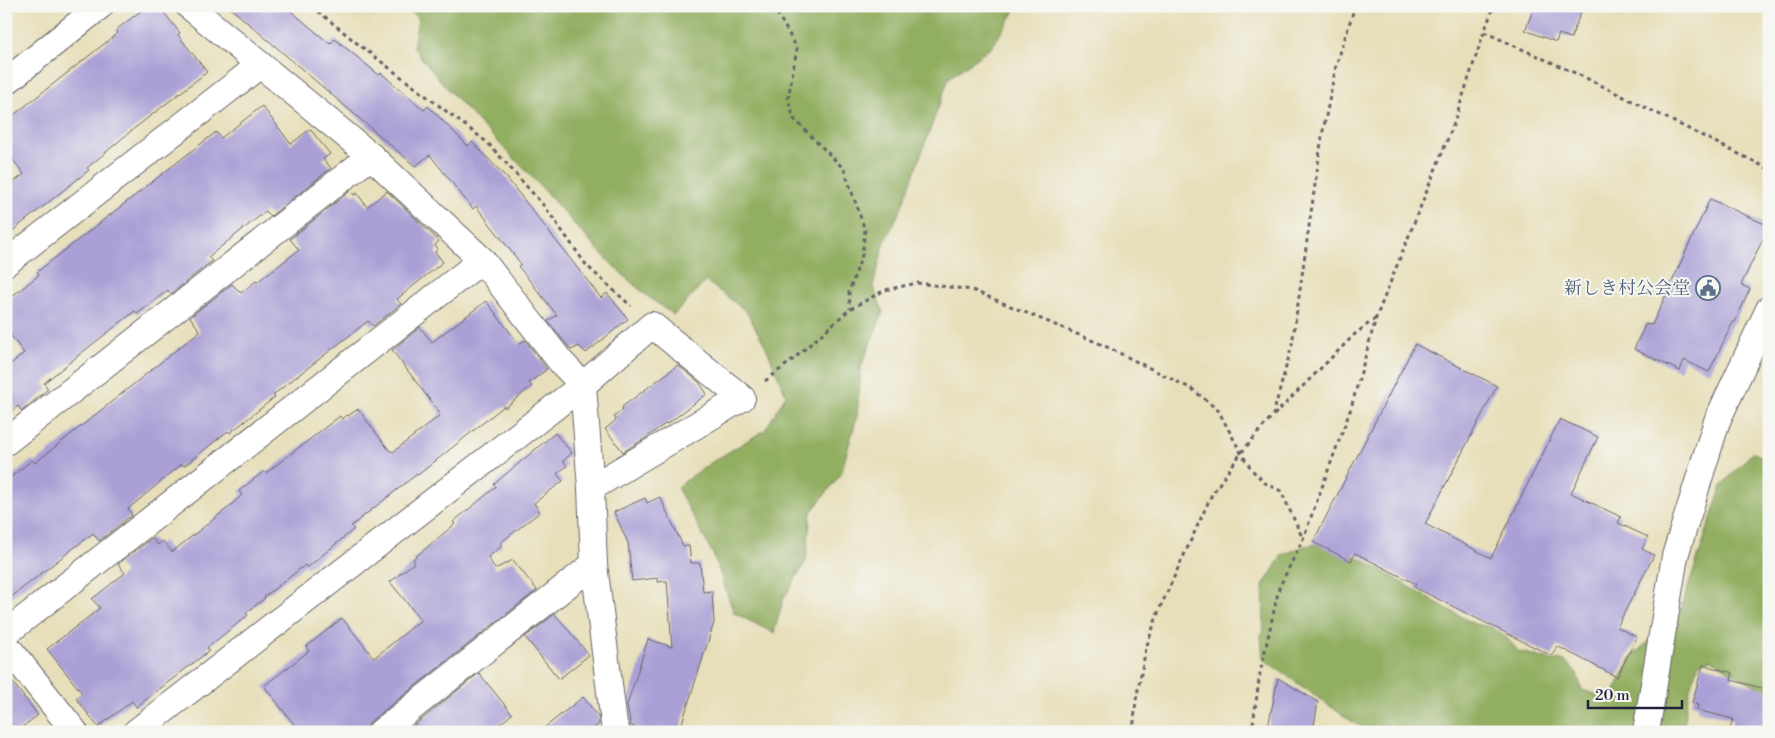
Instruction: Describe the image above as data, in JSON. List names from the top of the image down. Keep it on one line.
{"places":{"public building":["新しき村公会堂"]},"scale_bar":"20 m"}
